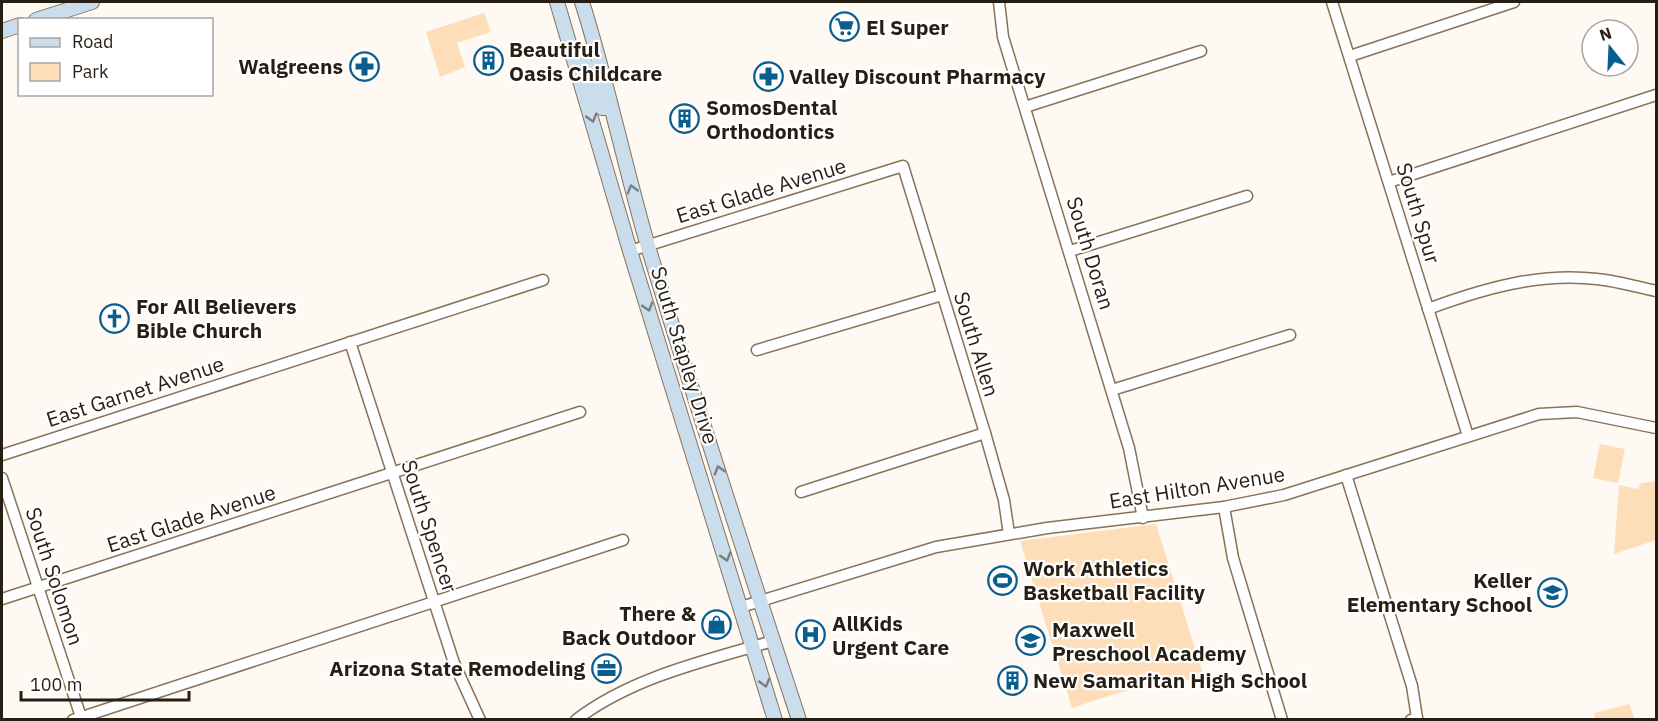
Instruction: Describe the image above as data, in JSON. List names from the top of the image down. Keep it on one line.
{"streets":{"main road":["South Stapley Drive"],"street":["East Glade Avenue","South Spur","South Doran","South Allen","East Garnet Avenue","East Hilton Avenue","South Spencer","South Solomon"]},"crossings":[["East Glade Avenue","South Allen"],["East Glade Avenue","South Stapley Drive"],["East Glade Avenue","South Spencer"],["East Glade Avenue","South Solomon"],["South Spur","East Hilton Avenue"],["South Doran","East Hilton Avenue"],["South Allen","East Hilton Avenue"],["South Stapley Drive","East Hilton Avenue"],["East Garnet Avenue","South Spencer"]],"places":{"supermarket":["El Super"],"building":["Beautiful Oasis Childcare","SomosDental Orthodontics","New Samaritan High School"],"pharmacy":["Walgreens","Valley Discount Pharmacy"],"church":["For All Believers Bible Church"],"sports":["Work Athletics Basketball Facility"],"school or university":["Keller Elementary School","Maxwell Preschool Academy"],"shop":["There & Back Outdoor"],"hospital":["AllKids Urgent Care"],"office":["Arizona State Remodeling"]},"legend":["Road","Park"],"scale_bar":"100 m","north":"top"}
